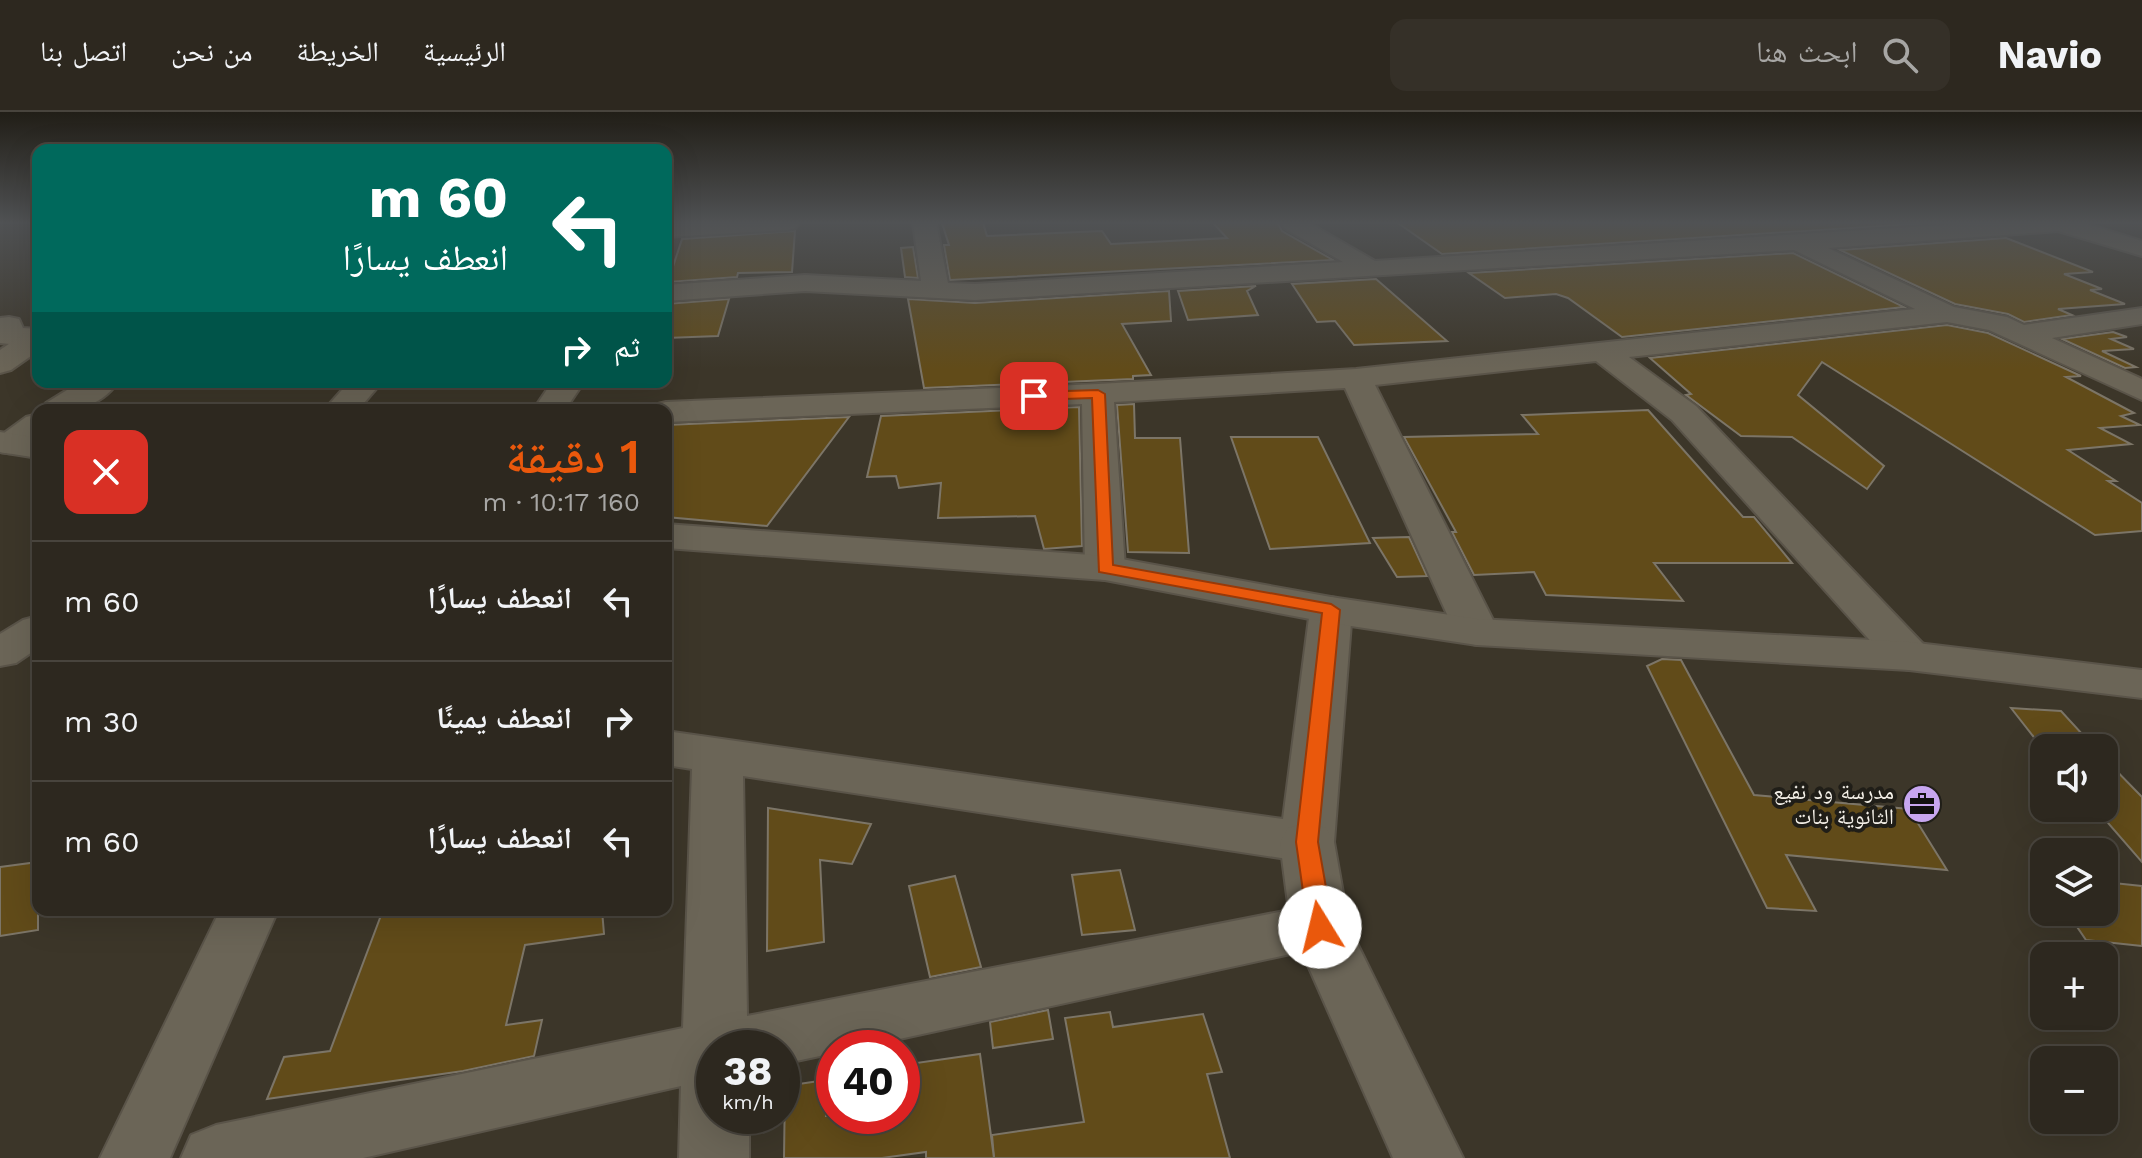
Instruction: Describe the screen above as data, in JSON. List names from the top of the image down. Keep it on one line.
{"places":{"office":["مدرسة ود نفيع الثانوية بنات"]},"page":{"header":"Navio","search":"ابحث هنا","nav":["الرئيسية","الخريطة","من نحن","اتصل بنا"],"turn":["60 m","انعطف يسارًا"],"then":"ثم","heading":["1 دقيقة","160 m · 10:17"],"list":[{"name":"انعطف يسارًا","value":"60 m"},{"name":"انعطف يمينًا","value":"30 m"},{"name":"انعطف يسارًا","value":"60 m"}],"map_buttons":["+","−"],"speed":"38 km/h","limit":"40"}}
